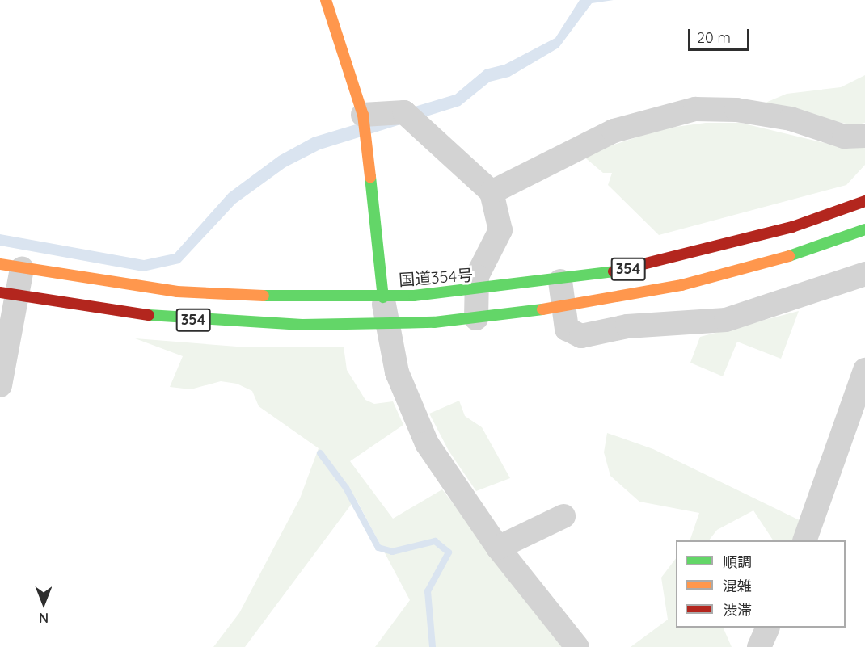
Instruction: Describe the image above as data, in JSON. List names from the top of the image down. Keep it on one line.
{"streets":{"main road":["354","国道354号"]},"legend":["順調","混雑","渋滞"],"scale_bar":"20 m","north":"bottom"}
